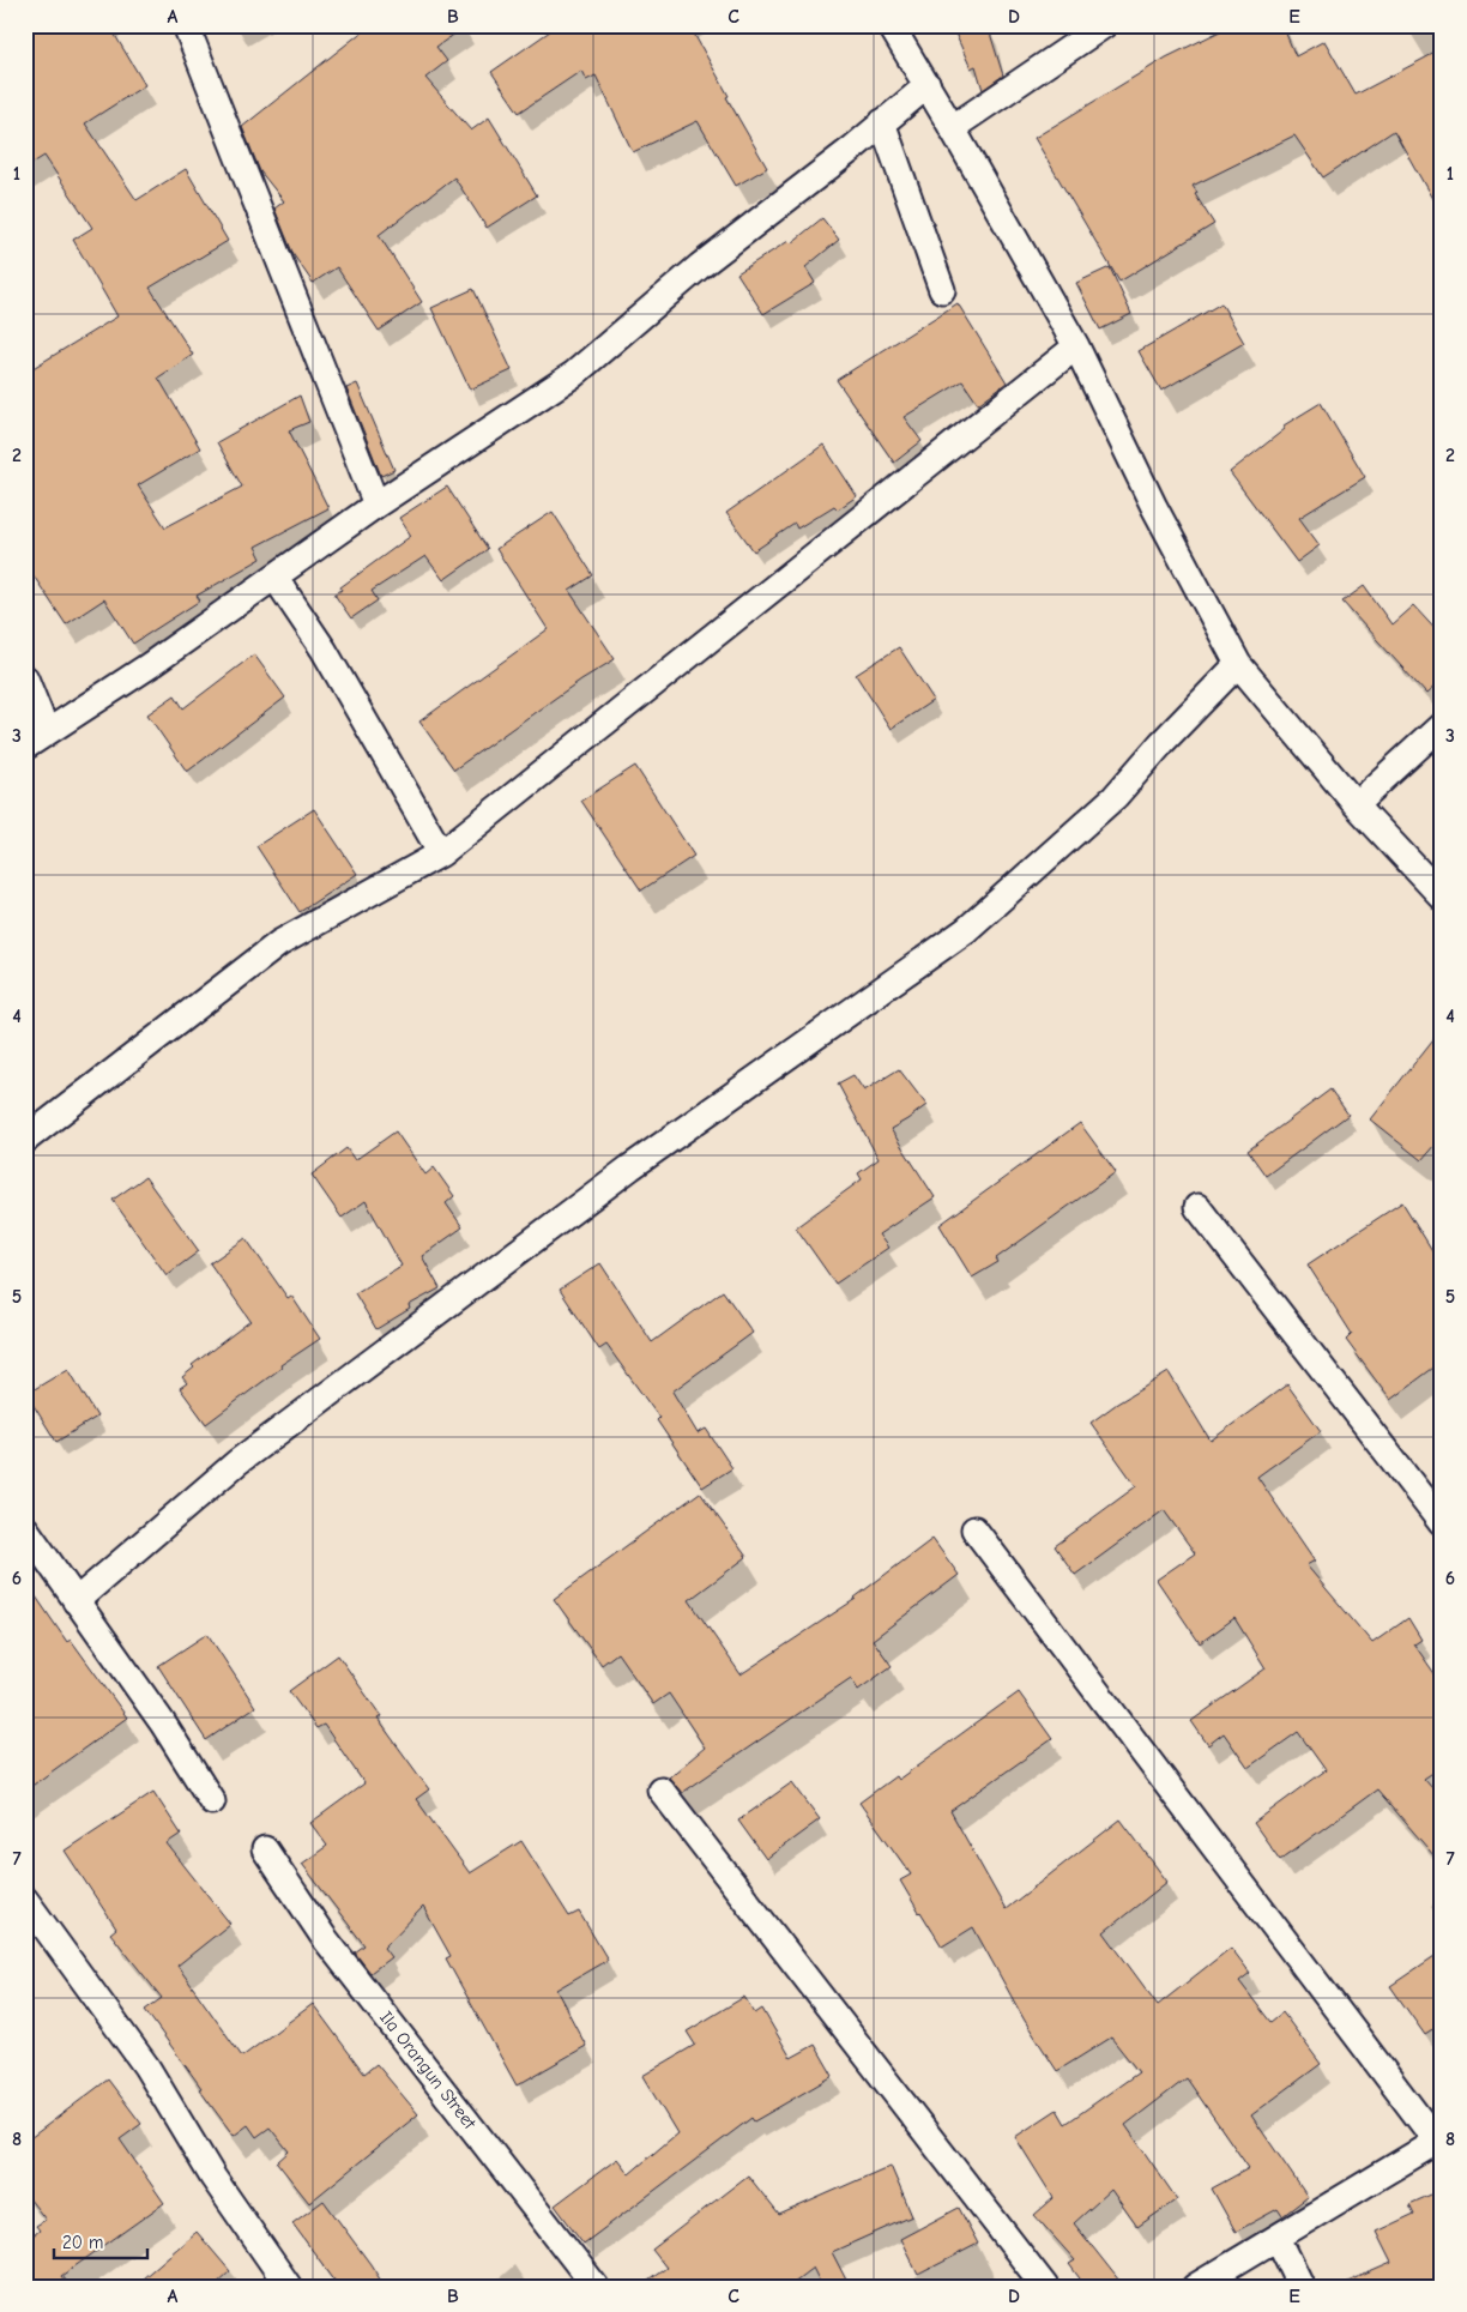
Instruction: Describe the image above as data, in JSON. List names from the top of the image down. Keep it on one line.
{"streets":{"street":["Ila Orangun Street"]},"scale_bar":"20 m","grid":{"columns":["A","B","C","D","E"],"rows":["1","2","3","4","5","6","7","8"]}}
